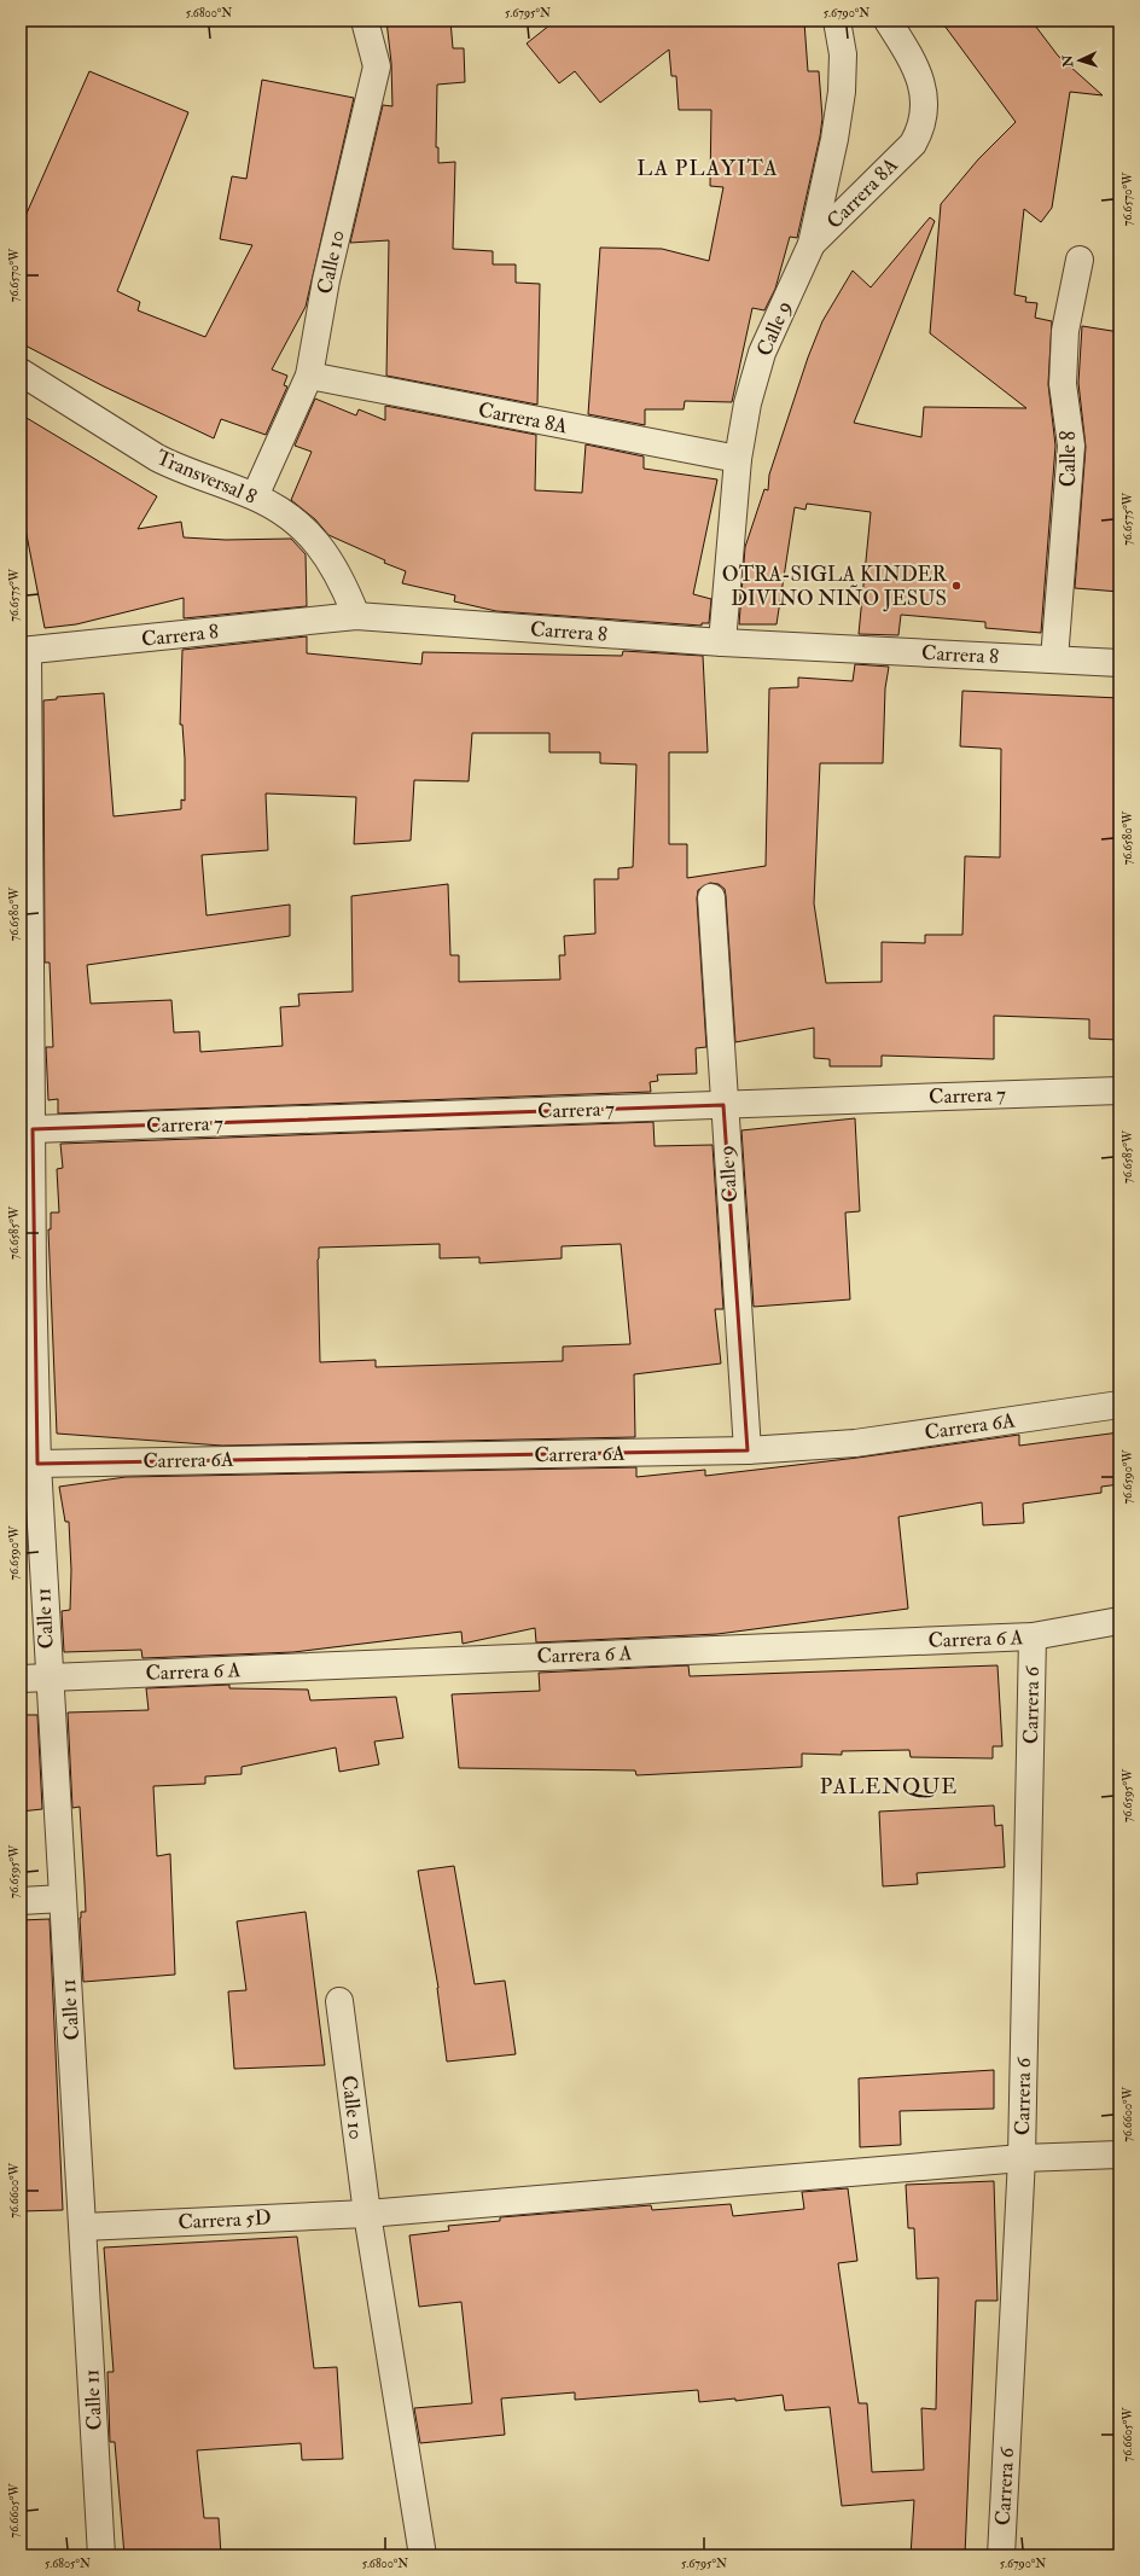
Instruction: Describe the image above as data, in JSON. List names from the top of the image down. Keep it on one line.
{"streets":{"street":["Carrera 8A","Calle 10","Calle 9","Calle 8","Transversal 8","Carrera 8","Carrera 7","Carrera 6A","Calle 11","Carrera 6 A","Carrera 6","Carrera 5D"]},"crossings":[["Carrera 8A","Calle 10"],["Carrera 8A","Calle 9"],["Calle 10","Transversal 8"],["Calle 10","Carrera 5D"],["Calle 9","Carrera 8"],["Calle 9","Carrera 7"],["Calle 9","Carrera 6A"],["Calle 8","Carrera 8"],["Transversal 8","Carrera 8"],["Carrera 8","Calle 11"],["Carrera 7","Calle 11"],["Carrera 6A","Calle 11"],["Calle 11","Carrera 6 A"],["Calle 11","Carrera 5D"],["Carrera 6 A","Carrera 6"],["Carrera 6","Carrera 5D"]],"districts":["LA PLAYITA","PALENQUE"],"places":["OTRA-SIGLA KINDER DIVINO NIÑO JESUS"],"north":"left","coordinates":["5.6800°N","5.6795°N","5.6790°N","76.6570°W","76.6575°W","76.6580°W","76.6585°W","76.6590°W","76.6595°W","76.6600°W","76.6605°W","5.6805°N"]}
